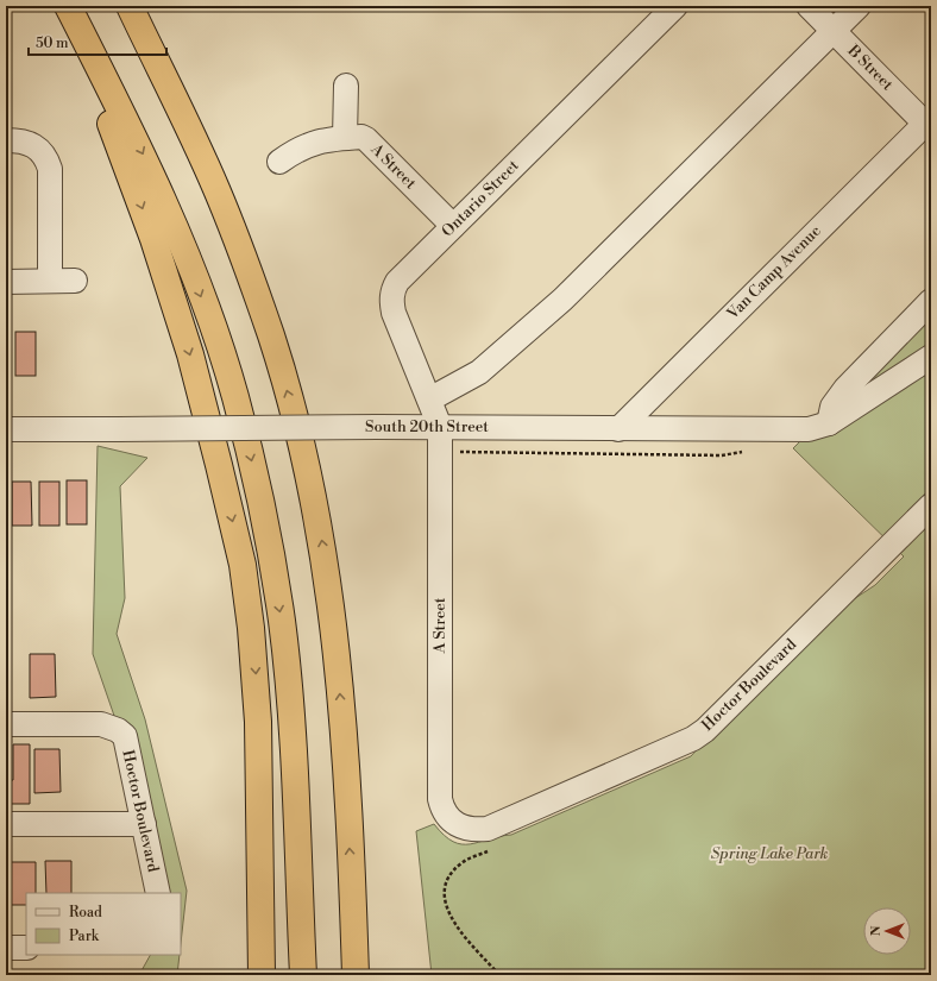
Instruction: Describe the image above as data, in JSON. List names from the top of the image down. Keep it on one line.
{"streets":{"street":["B Street","A Street","Ontario Street","Van Camp Avenue","South 20th Street","Hoctor Boulevard"]},"crossings":[["B Street","Van Camp Avenue"],["A Street","Ontario Street"],["A Street","South 20th Street"],["A Street","Hoctor Boulevard"],["Ontario Street","South 20th Street"],["Van Camp Avenue","South 20th Street"]],"parks":["Spring Lake Park"],"legend":["Road","Park"],"scale_bar":"50 m","north":"left"}
